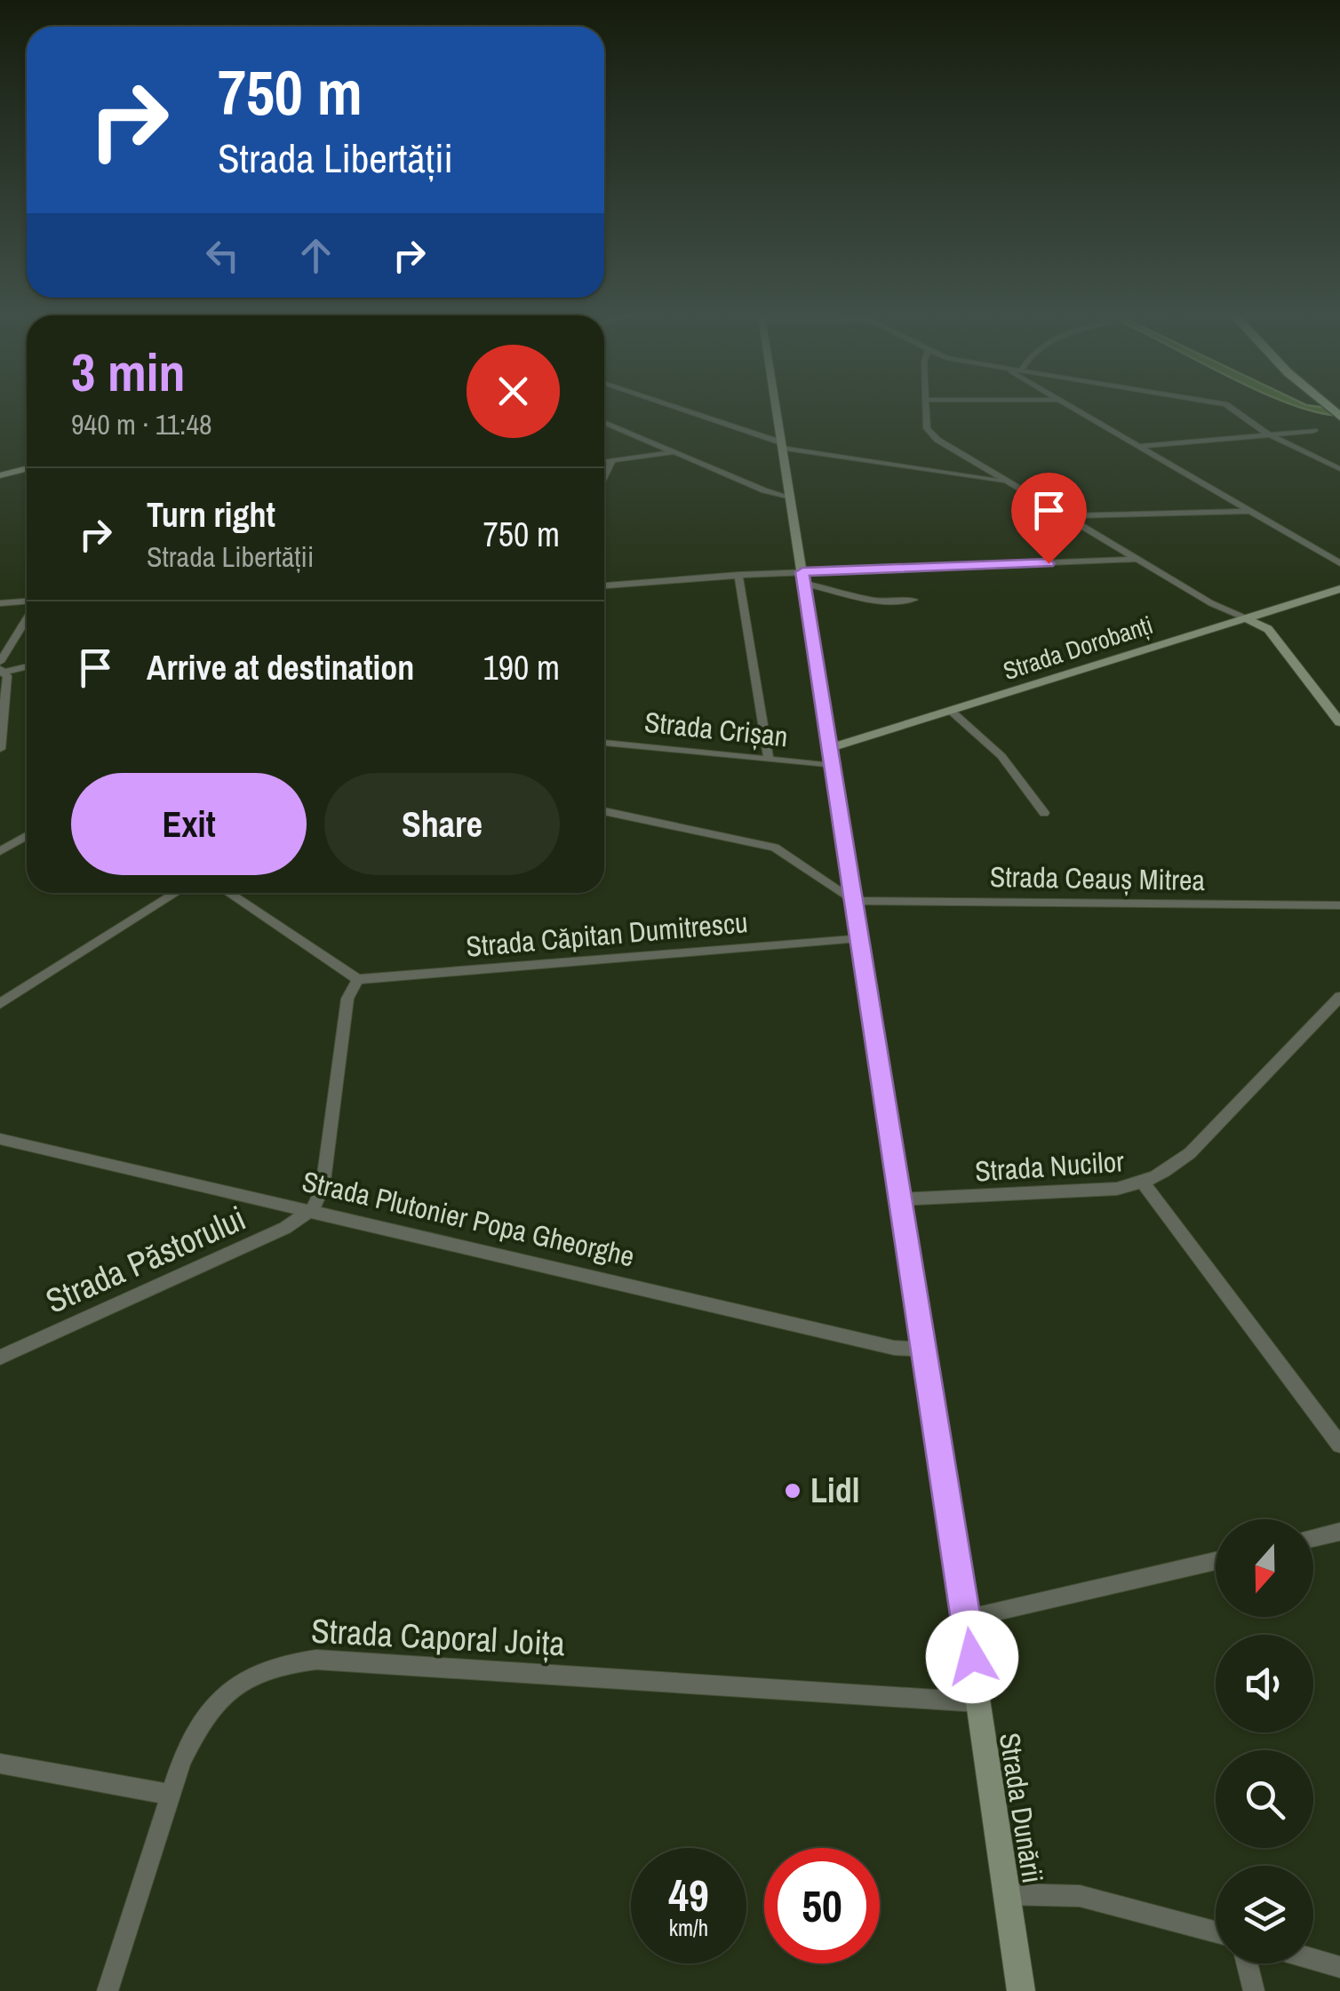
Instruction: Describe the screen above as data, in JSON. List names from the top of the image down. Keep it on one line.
{"streets":{"main road":["Strada Dorobanți","Strada Dunării"],"street":["Strada Crișan","Strada Ceauș Mitrea","Strada Căpitan Dumitrescu","Strada Nucilor","Strada Plutonier Popa Gheorghe","Strada Păstorului","Strada Caporal Joița"]},"crossings":[["Strada Dorobanți","Strada Crișan"],["Strada Dorobanți","Strada Dunării"],["Strada Crișan","Strada Dunării"],["Strada Ceauș Mitrea","Strada Dunării"],["Strada Căpitan Dumitrescu","Strada Dunării"],["Strada Nucilor","Strada Dunării"],["Strada Plutonier Popa Gheorghe","Strada Păstorului"],["Strada Plutonier Popa Gheorghe","Strada Dunării"],["Strada Caporal Joița","Strada Dunării"]],"places":["Lidl"],"north":"bottom","page":{"turn":["750 m","Strada Libertății"],"heading":["3 min","940 m · 11:48"],"list":[{"name":"Turn right","note":"Strada Libertății","value":"750 m"},{"name":"Arrive at destination","value":"190 m"}],"buttons":["Exit","Share"],"speed":"49 km/h","limit":"50"}}
